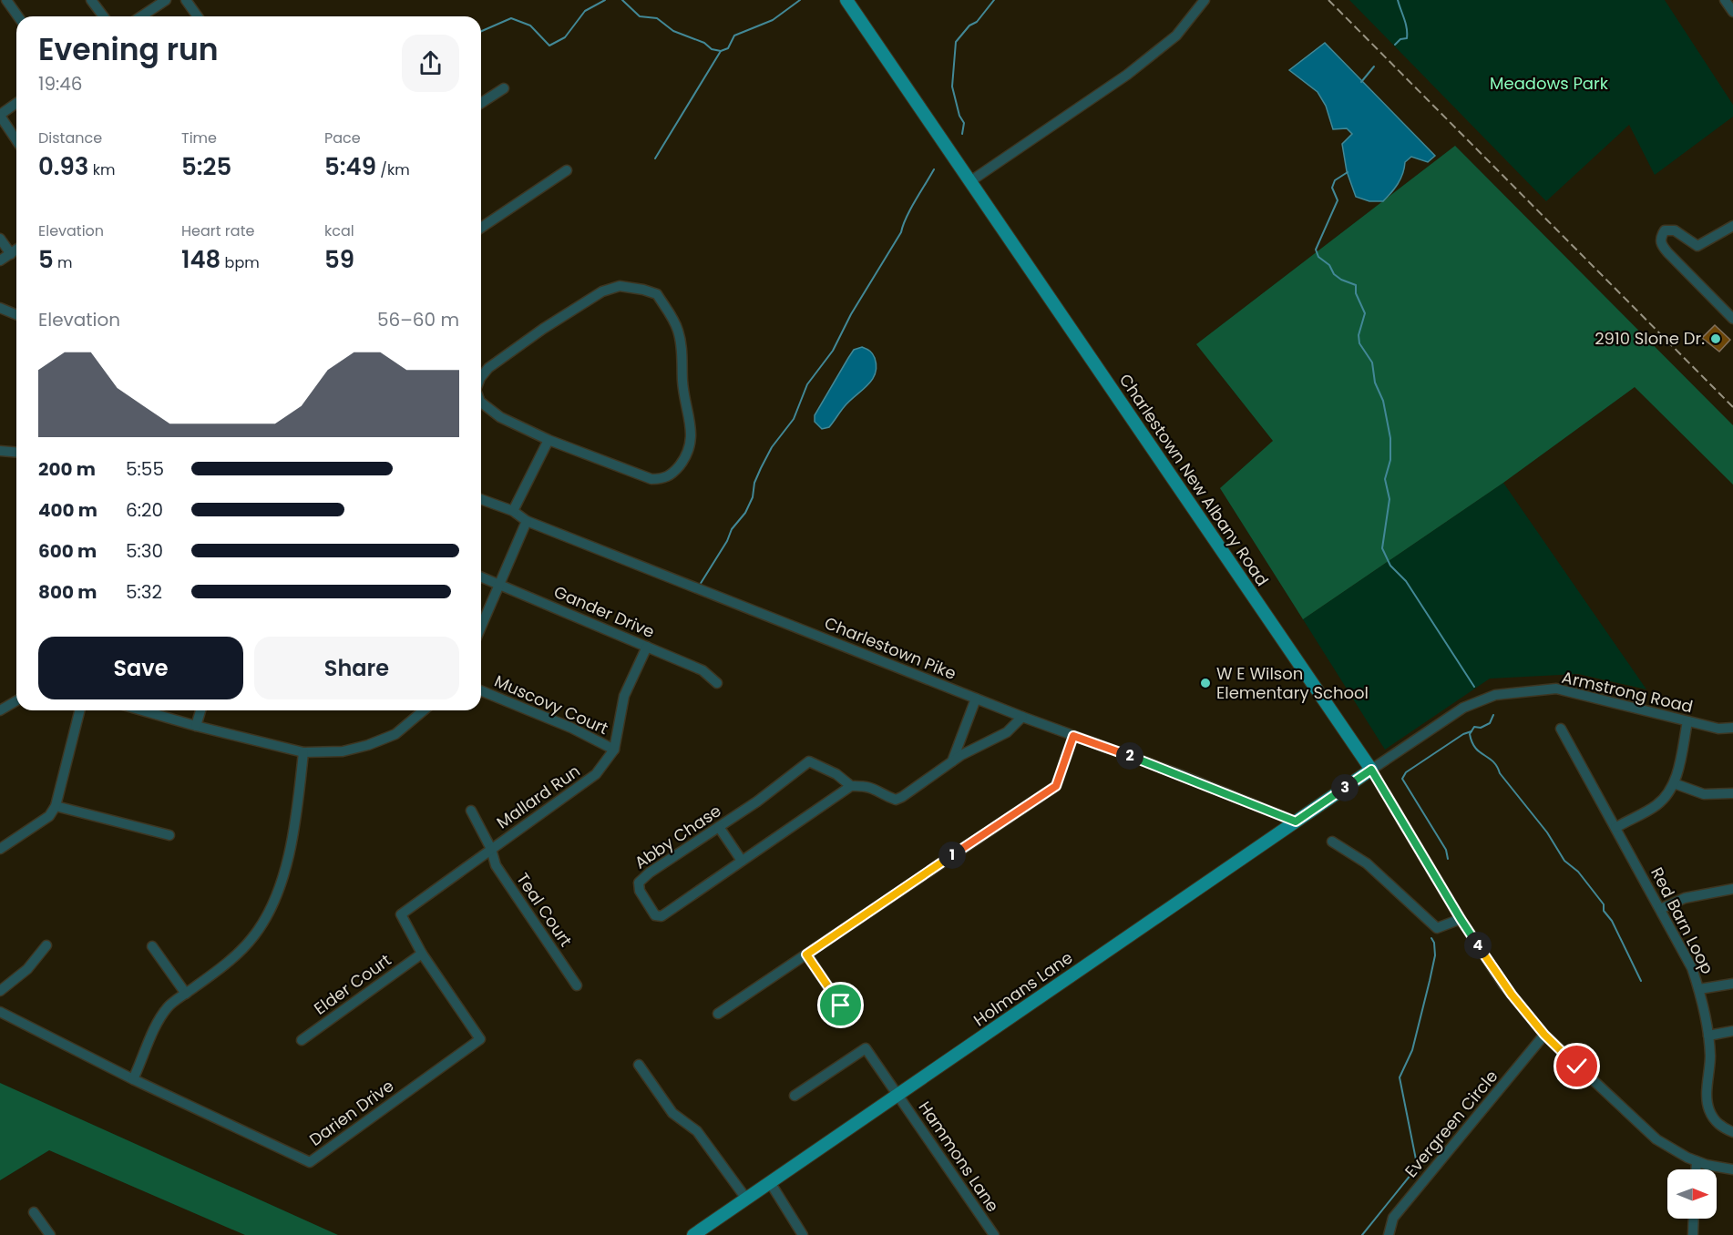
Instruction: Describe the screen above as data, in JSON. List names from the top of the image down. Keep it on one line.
{"streets":{"main road":["Charlestown New Albany Road","Holmans Lane"],"street":["Gander Drive","Charlestown Pike","Armstrong Road","Muscovy Court","Mallard Run","Abby Chase","Teal Court","Red Barn Loop","Elder Court","Darien Drive","Evergreen Circle","Hammons Lane"]},"crossings":[["Charlestown New Albany Road","Armstrong Road"],["Charlestown New Albany Road","Holmans Lane"],["Charlestown New Albany Road","Evergreen Circle"],["Gander Drive","Mallard Run"],["Charlestown Pike","Abby Chase"],["Charlestown Pike","Holmans Lane"],["Armstrong Road","Holmans Lane"],["Muscovy Court","Mallard Run"],["Mallard Run","Teal Court"],["Mallard Run","Darien Drive"],["Teal Court","Darien Drive"],["Elder Court","Darien Drive"],["Holmans Lane","Hammons Lane"]],"parks":["Meadows Park"],"places":["2910 Slone Dr.","W E Wilson Elementary School"],"north":"right","page":{"heading":["Evening run","19:46"],"stats":[["Distance","0.93 km"],["Time","5:25"],["Pace","5:49 /km"],["Elevation","5 m"],["Heart rate","148 bpm"],["kcal","59"]],"chart":["Elevation","56–60 m"],"list":[{"name":"200 m","note":"5:55"},{"name":"400 m","note":"6:20"},{"name":"600 m","note":"5:30"},{"name":"800 m","note":"5:32"}],"buttons":["Save","Share"],"pins":["2","3","1","4"]}}
